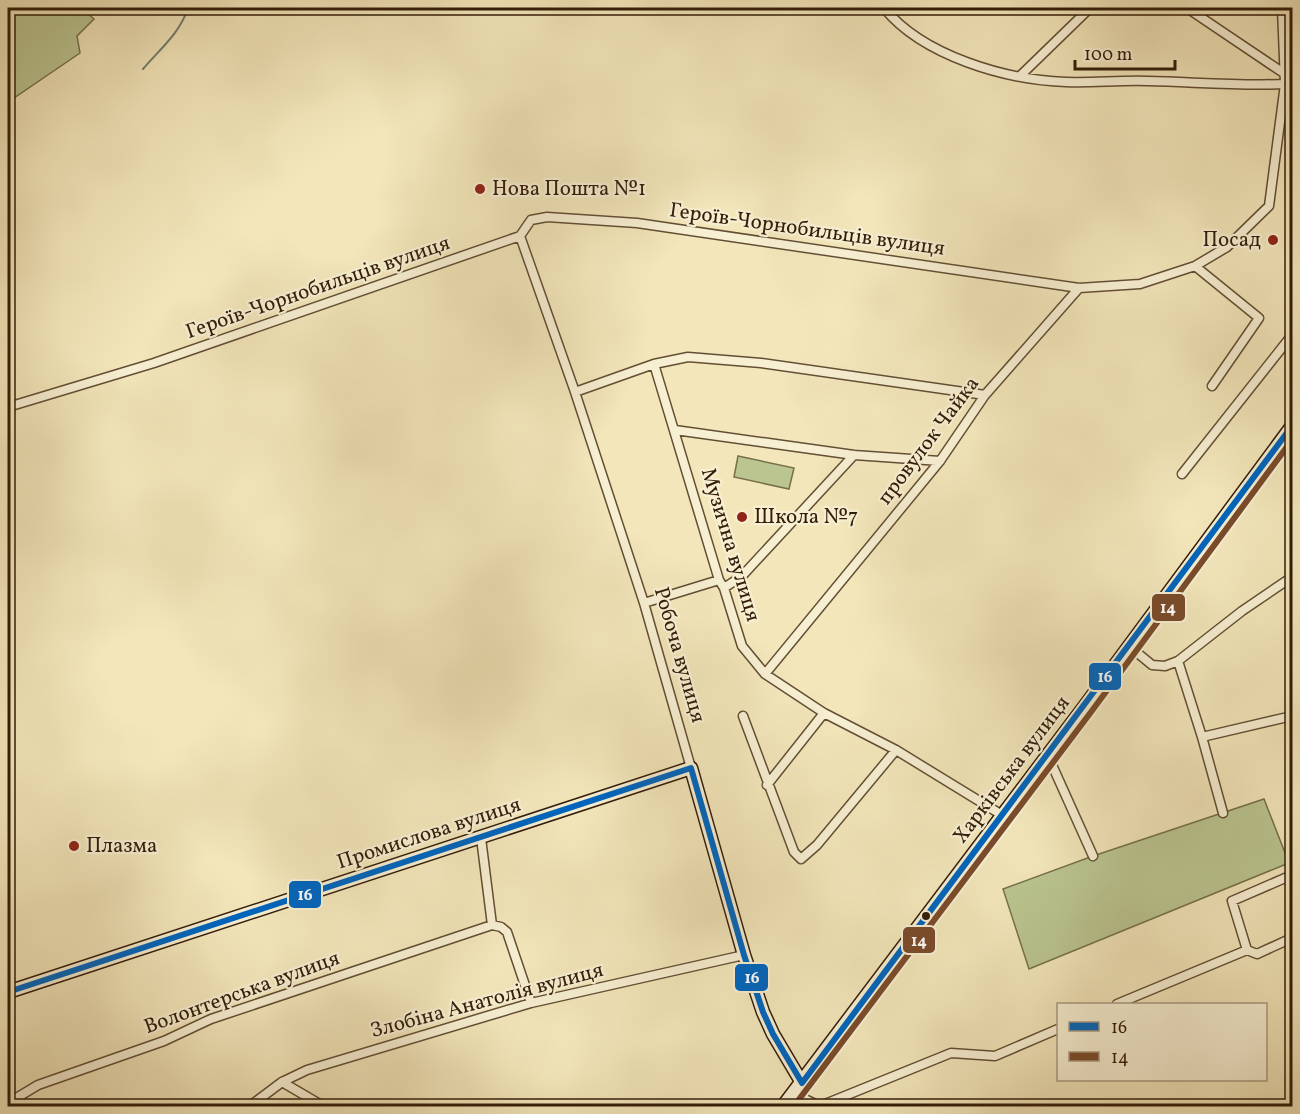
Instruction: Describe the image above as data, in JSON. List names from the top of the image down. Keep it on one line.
{"streets":{"street":["Героїв-Чорнобильців вулиця","провулок Чайка","Музична вулиця","Робоча вулиця","Харківська вулиця","Промислова вулиця","Волонтерська вулиця","Злобіна Анатолія вулиця"]},"crossings":[["Героїв-Чорнобильців вулиця","провулок Чайка"],["Героїв-Чорнобильців вулиця","Робоча вулиця"],["провулок Чайка","Музична вулиця"],["Музична вулиця","Харківська вулиця"],["Робоча вулиця","Харківська вулиця"],["Робоча вулиця","Промислова вулиця"],["Робоча вулиця","Злобіна Анатолія вулиця"]],"places":["Нова Пошта №1","Посад","Школа №7","Плазма"],"lines":["transit line 16","transit line 14"],"legend":["16","14"],"scale_bar":"100 m"}
